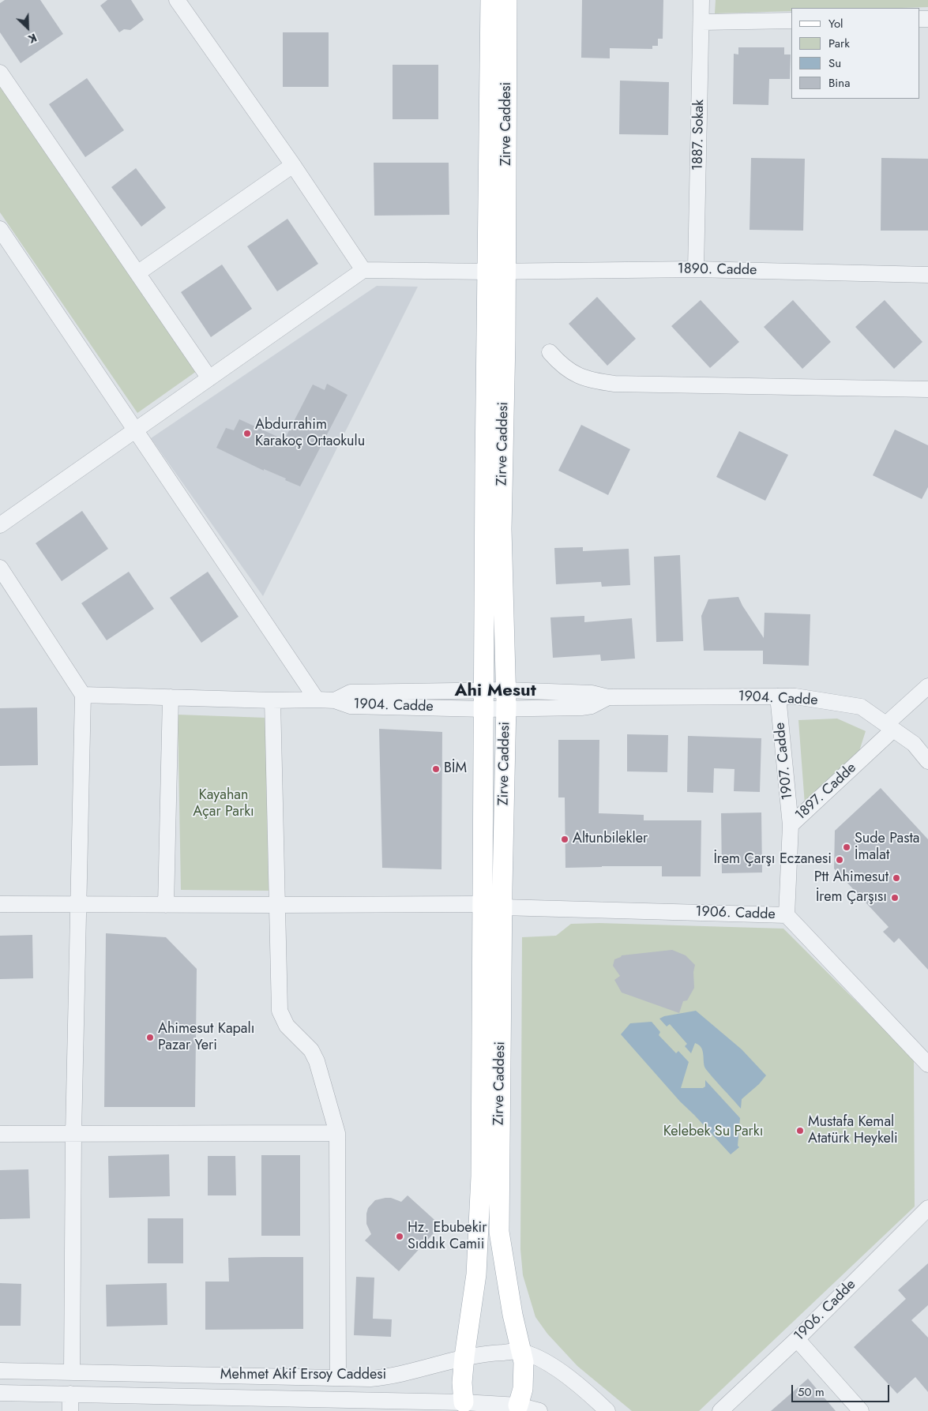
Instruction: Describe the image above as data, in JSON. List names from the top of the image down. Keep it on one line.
{"streets":{"main road":["Zirve Caddesi"],"street":["1887. Sokak","1890. Cadde","1904. Cadde","1907. Cadde","1897. Cadde","1906. Cadde","Mehmet Akif Ersoy Caddesi"]},"crossings":[["Zirve Caddesi","1890. Cadde"],["Zirve Caddesi","1904. Cadde"],["Zirve Caddesi","1906. Cadde"],["Zirve Caddesi","Mehmet Akif Ersoy Caddesi"],["1887. Sokak","1890. Cadde"],["1904. Cadde","1907. Cadde"],["1904. Cadde","1897. Cadde"],["1907. Cadde","1897. Cadde"],["1897. Cadde","1906. Cadde"]],"districts":["Ahi Mesut"],"parks":["Kayahan Açar Parkı","Kelebek Su Parkı"],"places":["Abdurrahim Karakoç Ortaokulu","BİM","Altunbilekler","Sude Pasta İmalat","İrem Çarşı Eczanesi","Ptt Ahimesut","İrem Çarşısı","Ahimesut Kapalı Pazar Yeri","Mustafa Kemal Atatürk Heykeli","Hz. Ebubekir Sıddık Camii"],"legend":["Yol","Park","Su","Bina"],"scale_bar":"50 m","north":"bottom right"}
